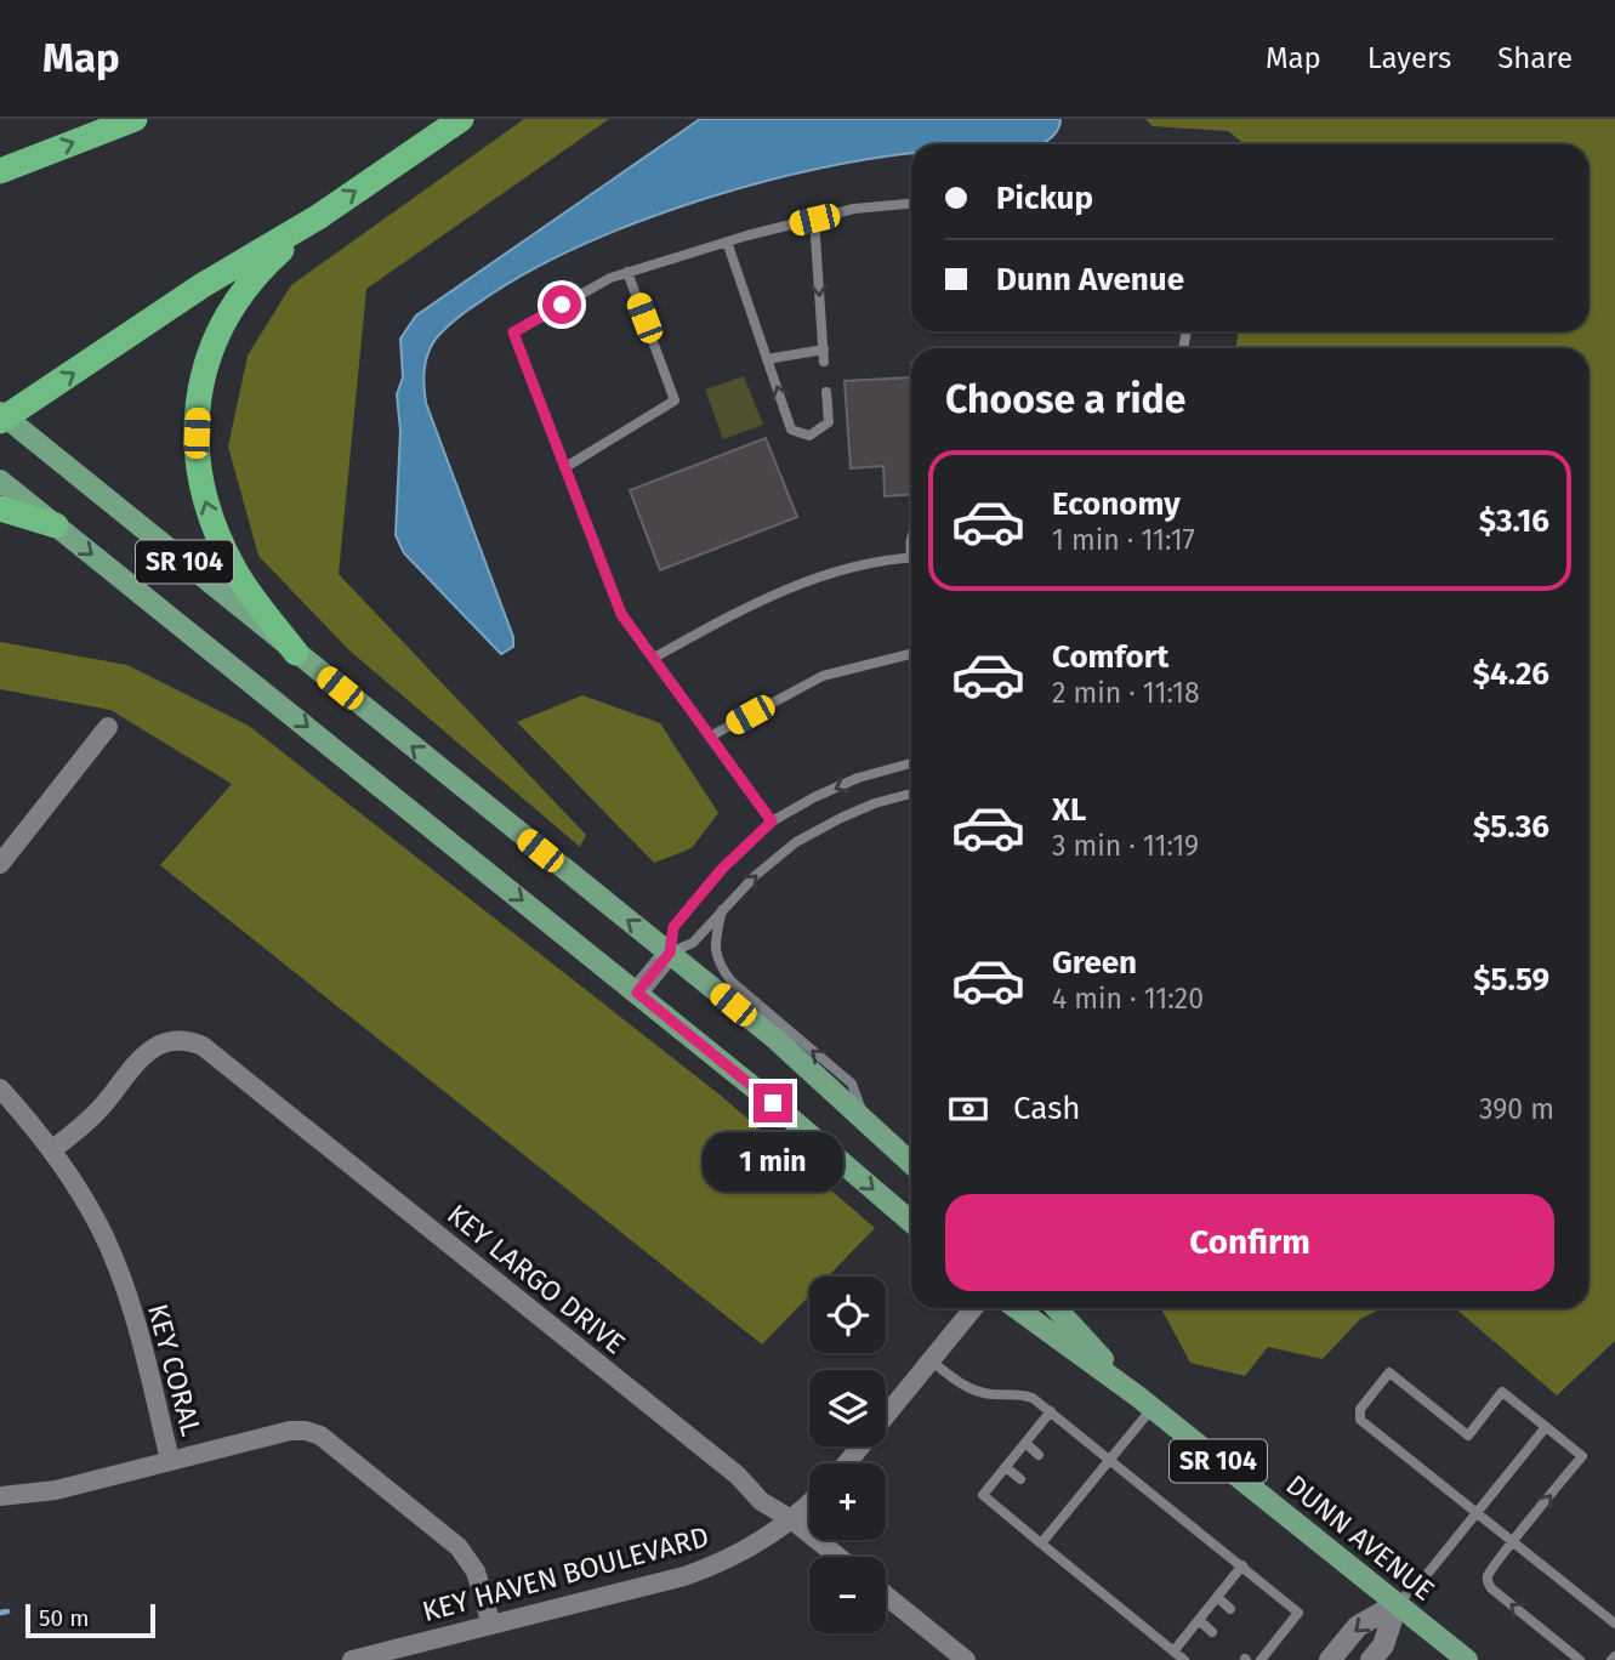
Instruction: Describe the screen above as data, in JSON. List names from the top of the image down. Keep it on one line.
{"streets":{"main road":["SR 104","DUNN AVENUE"],"street":["KEY LARGO DRIVE","KEY CORAL","KEY HAVEN BOULEVARD"]},"crossings":[["KEY LARGO DRIVE","KEY CORAL"],["KEY LARGO DRIVE","KEY HAVEN BOULEVARD"],["KEY CORAL","KEY HAVEN BOULEVARD"]],"scale_bar":"50 m","page":{"header":"Map","nav":["Map","Layers","Share"],"banner":["Pickup","Dunn Avenue"],"heading":"Choose a ride","list":[{"name":"Economy","note":"1 min · 11:17","value":"$3.16"},{"name":"Comfort","note":"2 min · 11:18","value":"$4.26"},{"name":"XL","note":"3 min · 11:19","value":"$5.36"},{"name":"Green","note":"4 min · 11:20","value":"$5.59"}],"pay":["Cash","390 m"],"bubble":"1 min","buttons":"Confirm","map_buttons":["+","−"],"scale":"50 m"}}
